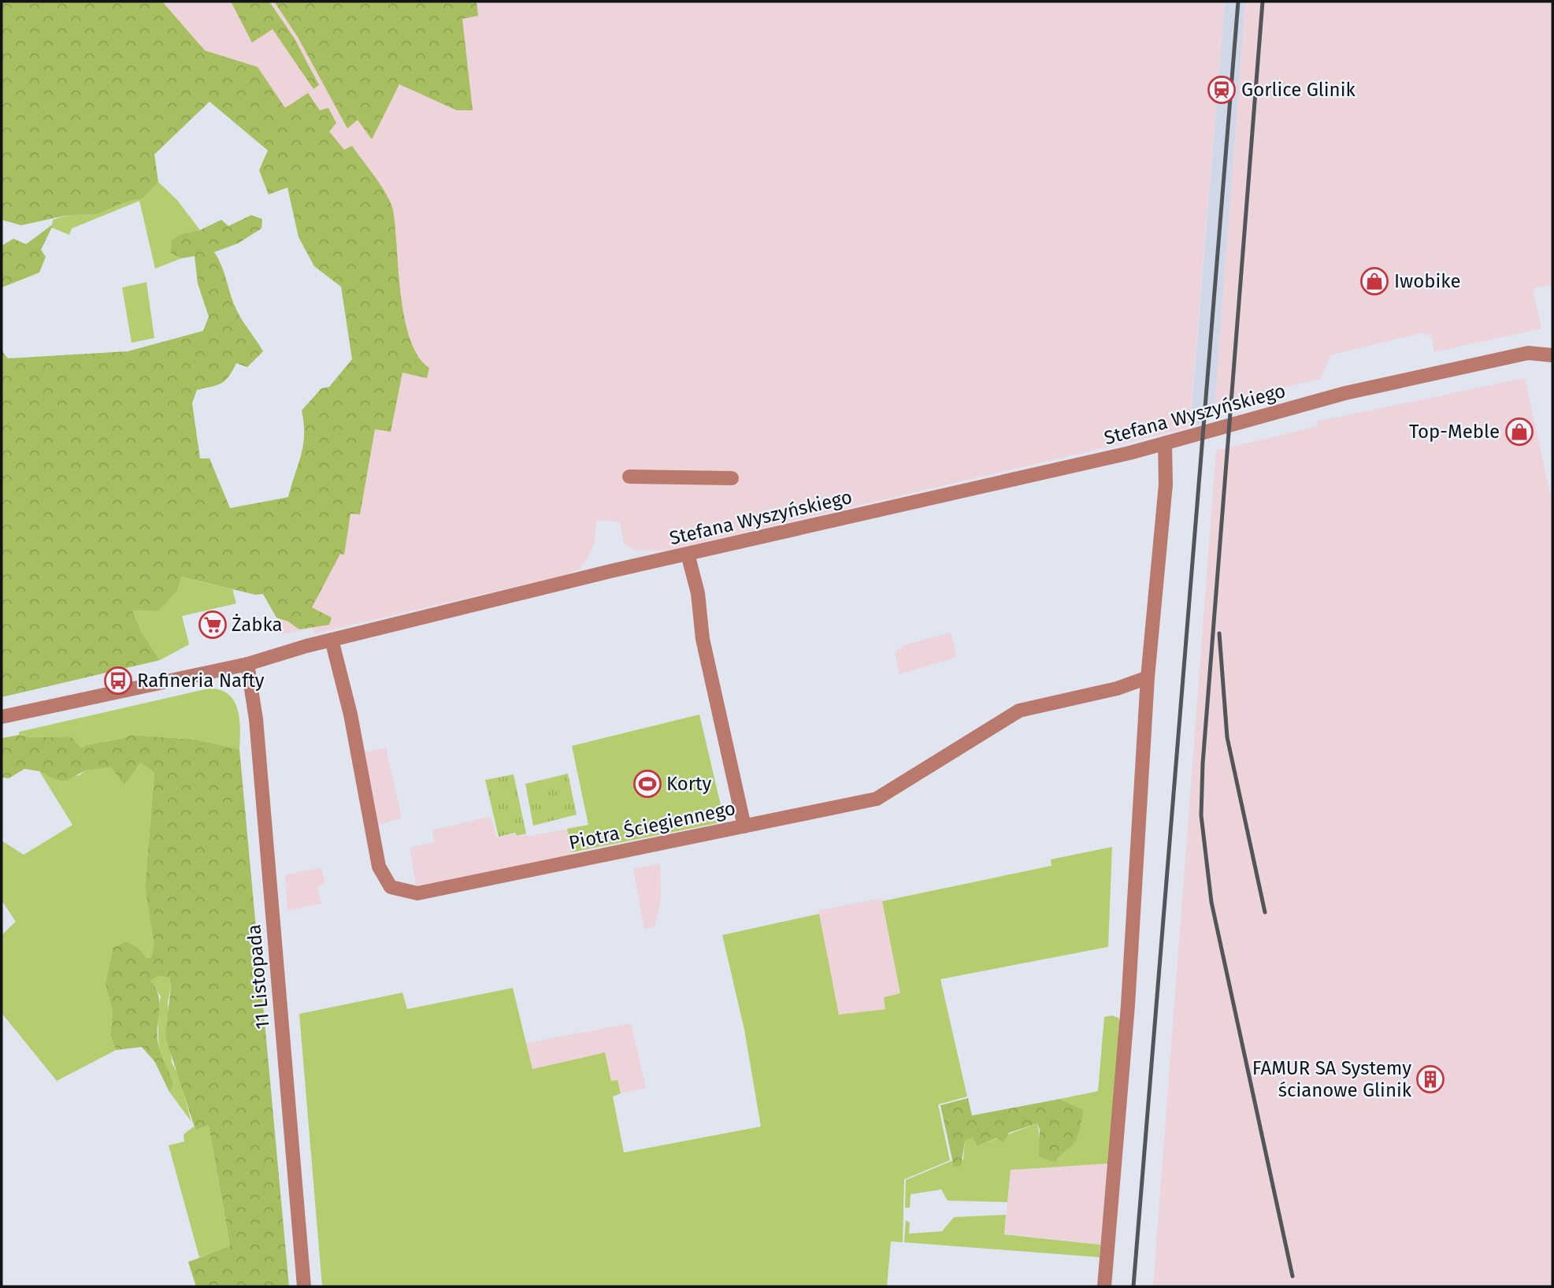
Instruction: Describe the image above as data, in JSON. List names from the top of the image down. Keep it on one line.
{"streets":{"street":["Stefana Wyszyńskiego","Piotra Ściegiennego","11 Listopada"]},"crossings":[["Stefana Wyszyńskiego","Piotra Ściegiennego"],["Stefana Wyszyńskiego","11 Listopada"]],"places":{"station":["Gorlice Glinik"],"shop":["Iwobike","Top-Meble"],"supermarket":["Żabka"],"bus stop":["Rafineria Nafty"],"sports":["Korty"],"building":["FAMUR SA Systemy ścianowe Glinik"]}}
